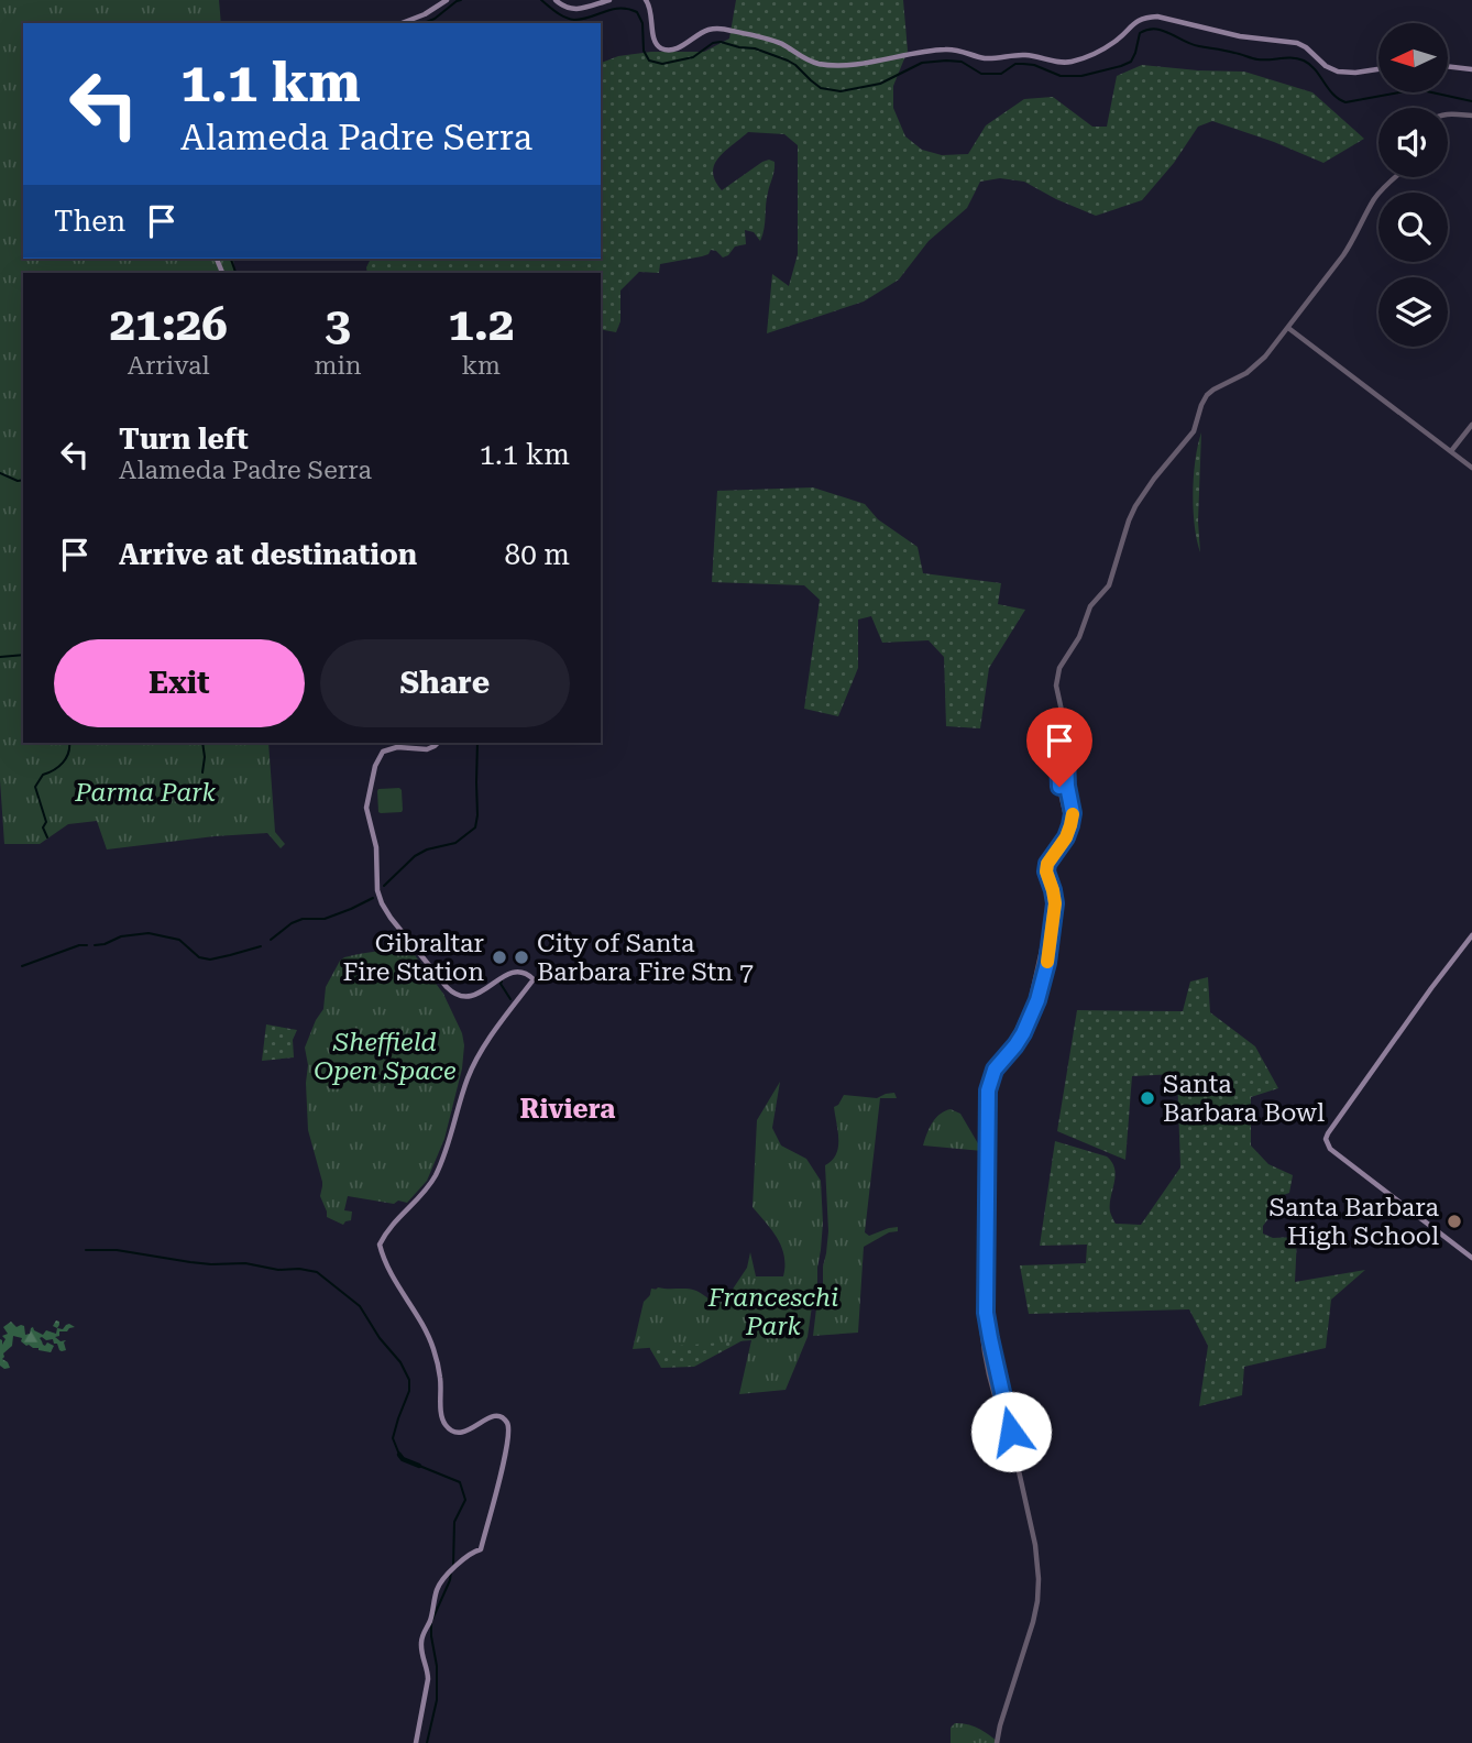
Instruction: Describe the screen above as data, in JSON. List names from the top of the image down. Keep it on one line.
{"districts":["Riviera"],"parks":["Parma Park","Sheffield Open Space","Franceschi Park"],"places":["Gibraltar Fire Station","City of Santa Barbara Fire Stn 7","Santa Barbara Bowl","Santa Barbara High School"],"north":"left","page":{"turn":["1.1 km","Alameda Padre Serra"],"then":"Then","eta":["21:26","Arrival","3","min","1.2","km"],"list":[{"name":"Turn left","note":"Alameda Padre Serra","value":"1.1 km"},{"name":"Arrive at destination","value":"80 m"}],"buttons":["Exit","Share"]}}
